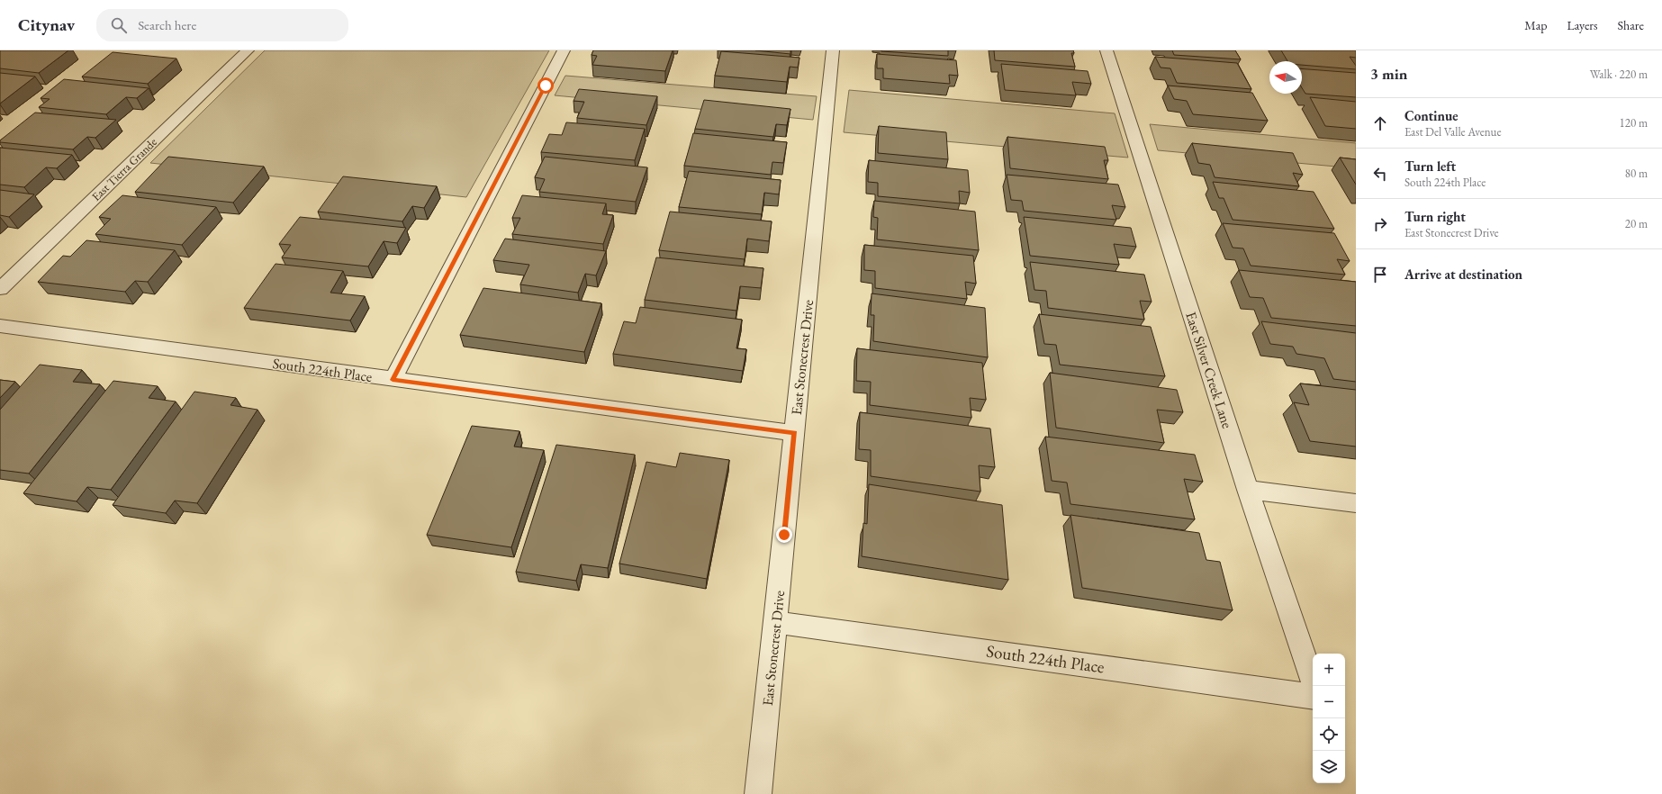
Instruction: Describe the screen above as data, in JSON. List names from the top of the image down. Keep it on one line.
{"streets":{"street":["East Tierra Grande","East Stonecrest Drive","South 224th Place","East Silver Creek Lane"]},"crossings":[["East Stonecrest Drive","South 224th Place"]],"north":"left","page":{"header":"Citynav","search":"Search here","nav":["Map","Layers","Share"],"heading":["3 min","Walk · 220 m"],"list":[["Continue","East Del Valle Avenue","120 m"],["Turn left","South 224th Place","80 m"],["Turn right","East Stonecrest Drive","20 m"],"Arrive at destination"],"map_buttons":["+","−"]}}
